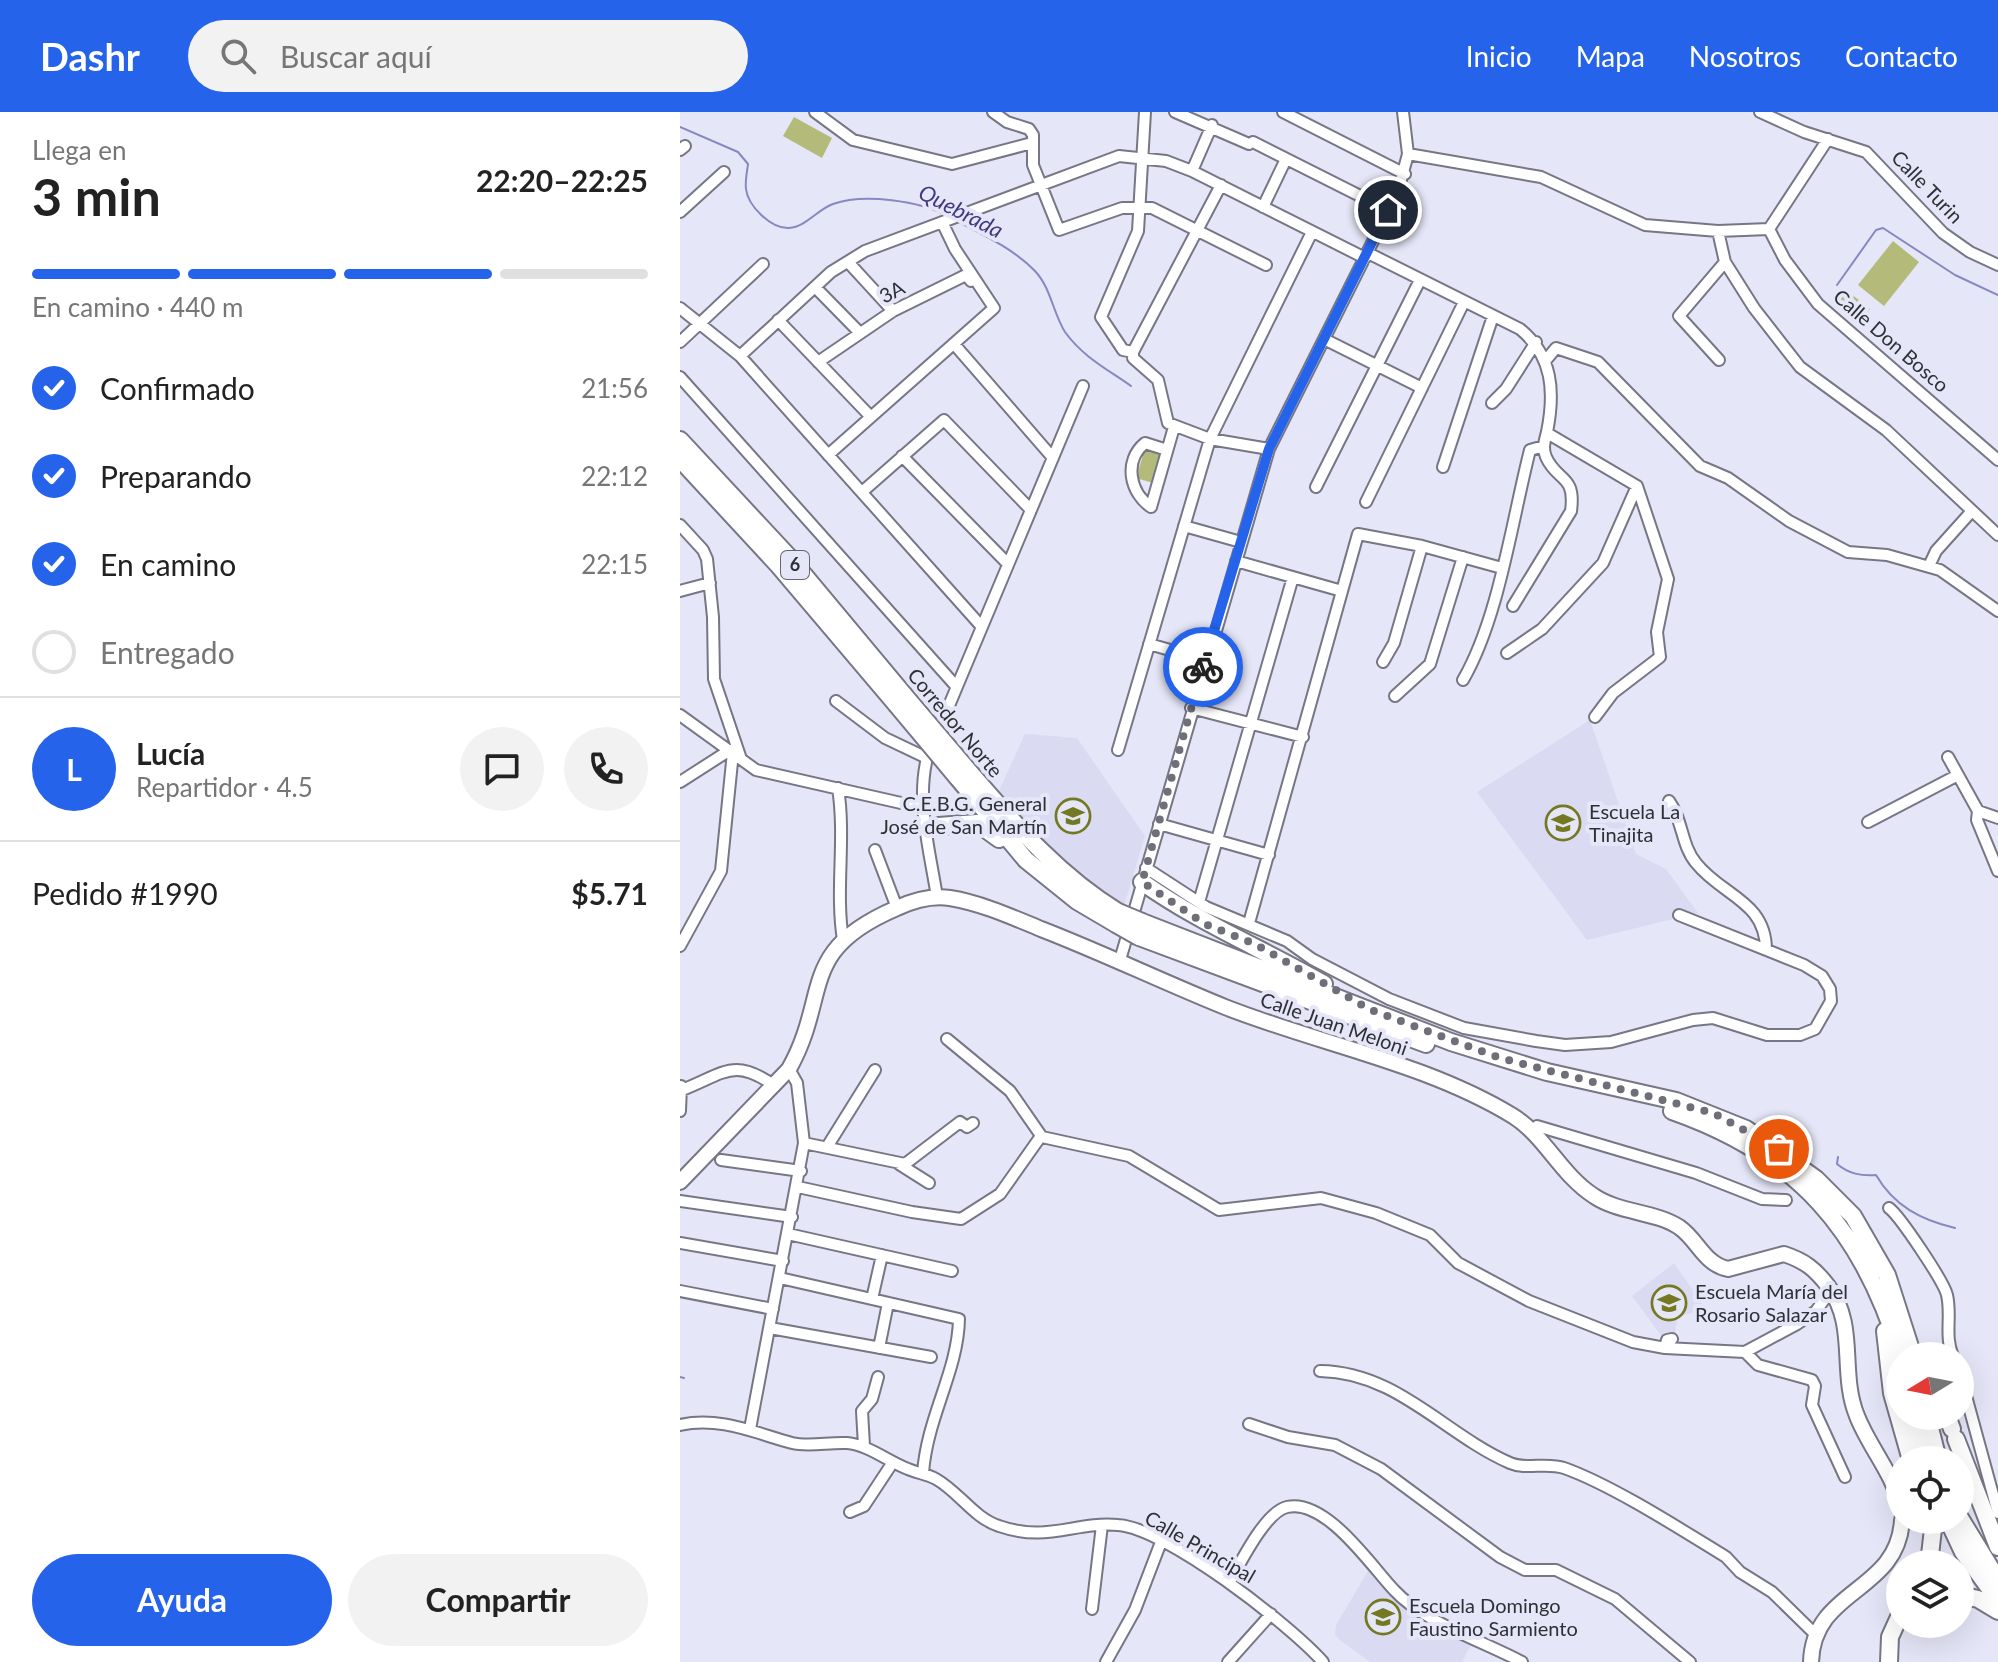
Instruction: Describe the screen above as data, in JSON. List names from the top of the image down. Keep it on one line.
{"streets":{"highway":["6","Corredor Norte"],"main road":["Calle Juan Meloni"],"street":["Calle Turin","3A","Calle Don Bosco","Calle Principal"]},"water":["Quebrada"],"places":{"school or university":["C.E.B.G. General José de San Martín","Escuela La Tinajita","Escuela María del Rosario Salazar","Escuela Domingo Faustino Sarmiento"]},"north":"left","page":{"header":"Dashr","search":"Buscar aquí","nav":["Inicio","Mapa","Nosotros","Contacto"],"heading":["3 min","Llega en","22:20–22:25"],"panel":["Lucía","Repartidor · 4.5","Pedido #1990","$5.71"],"bar":"En camino · 440 m","list":[["Confirmado","21:56"],["Preparando","22:12"],["En camino","22:15"],"Entregado"],"round":"L","buttons":["Ayuda","Compartir"]}}
